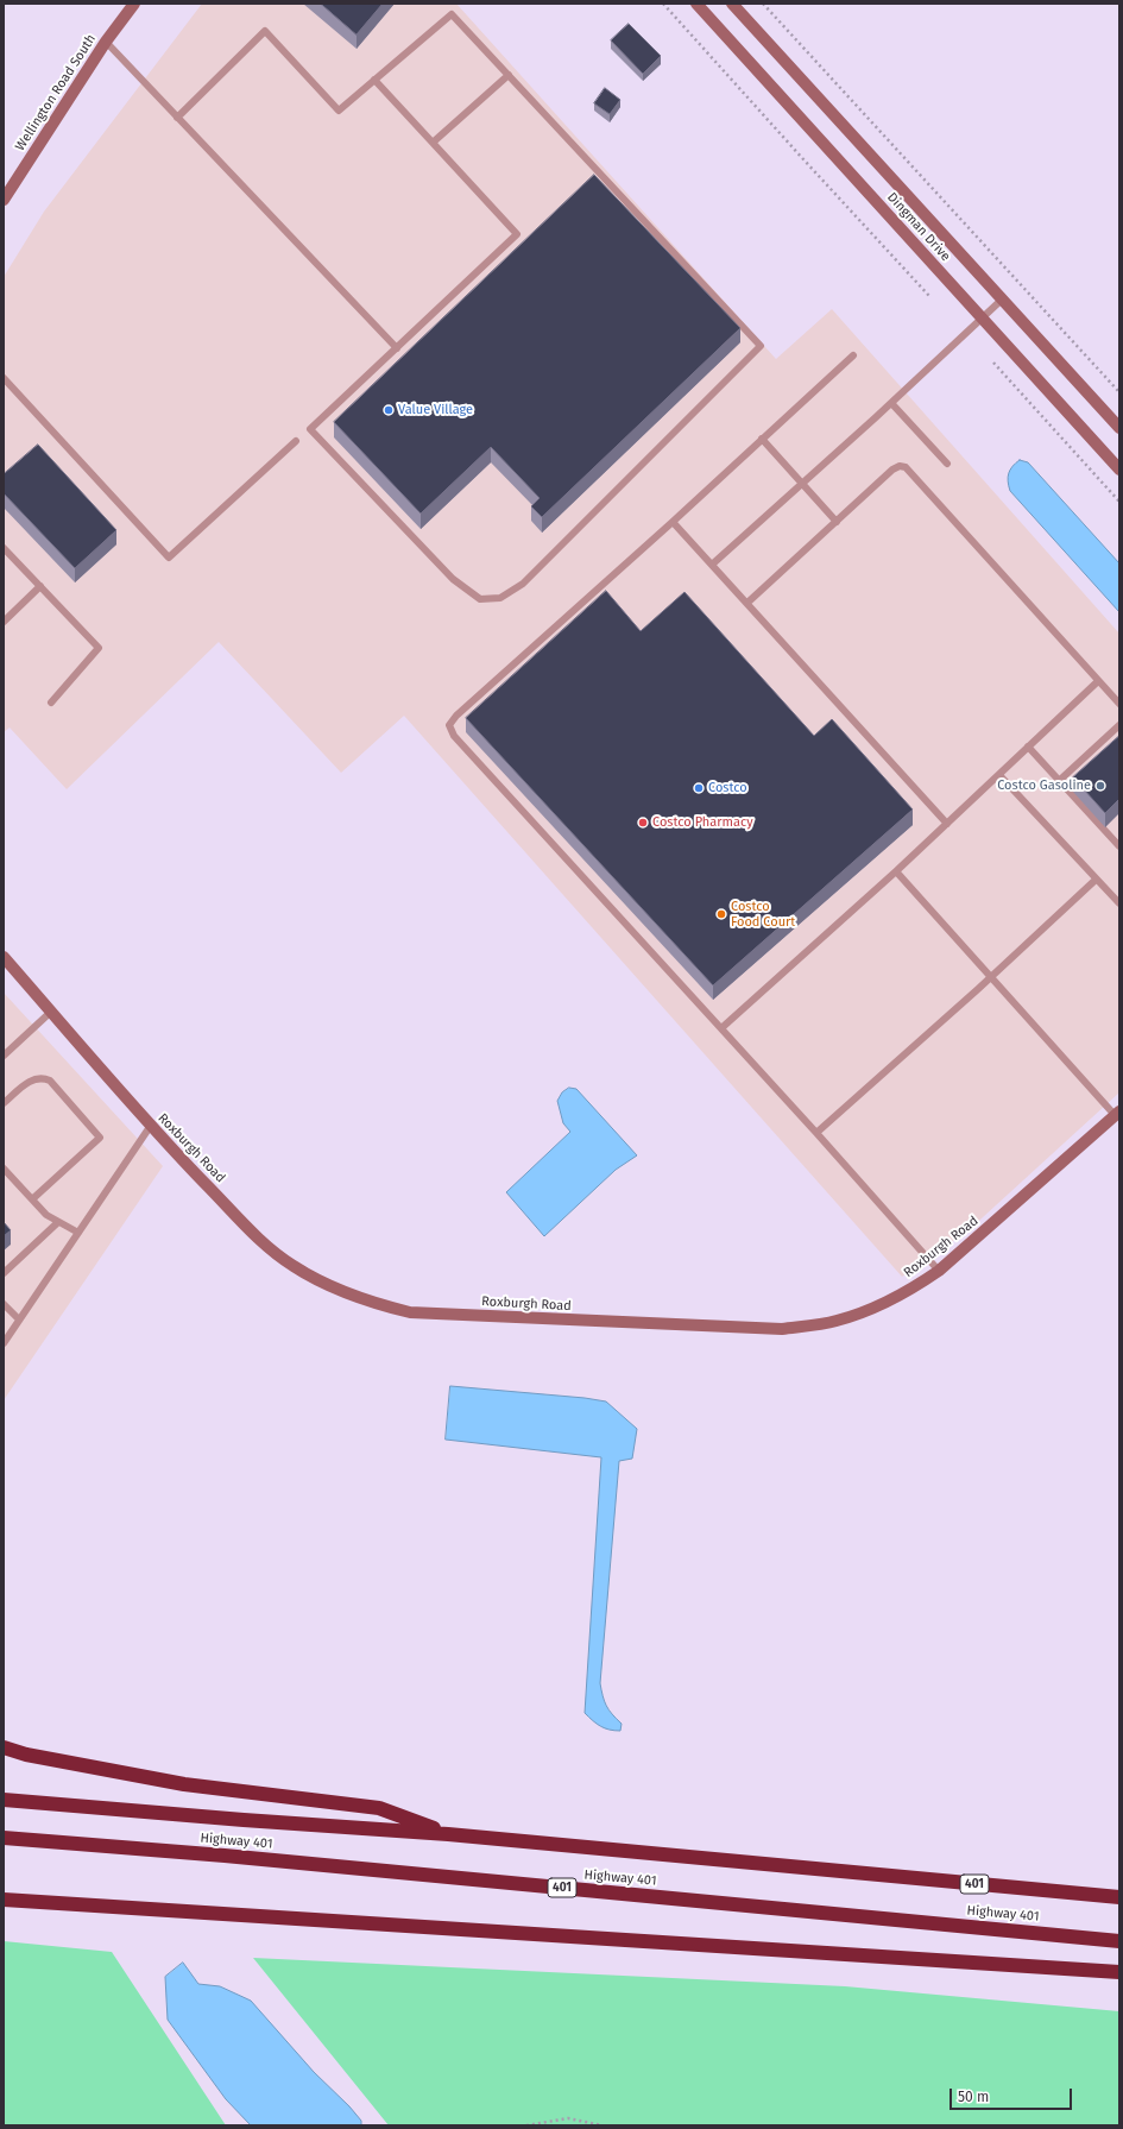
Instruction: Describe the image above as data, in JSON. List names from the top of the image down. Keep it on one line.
{"streets":{"highway":["Highway 401","401"],"main road":["Wellington Road South","Dingman Drive","Roxburgh Road"]},"places":["Value Village","Costco Gasoline","Costco","Costco Pharmacy","Costco Food Court"],"scale_bar":"50 m"}
